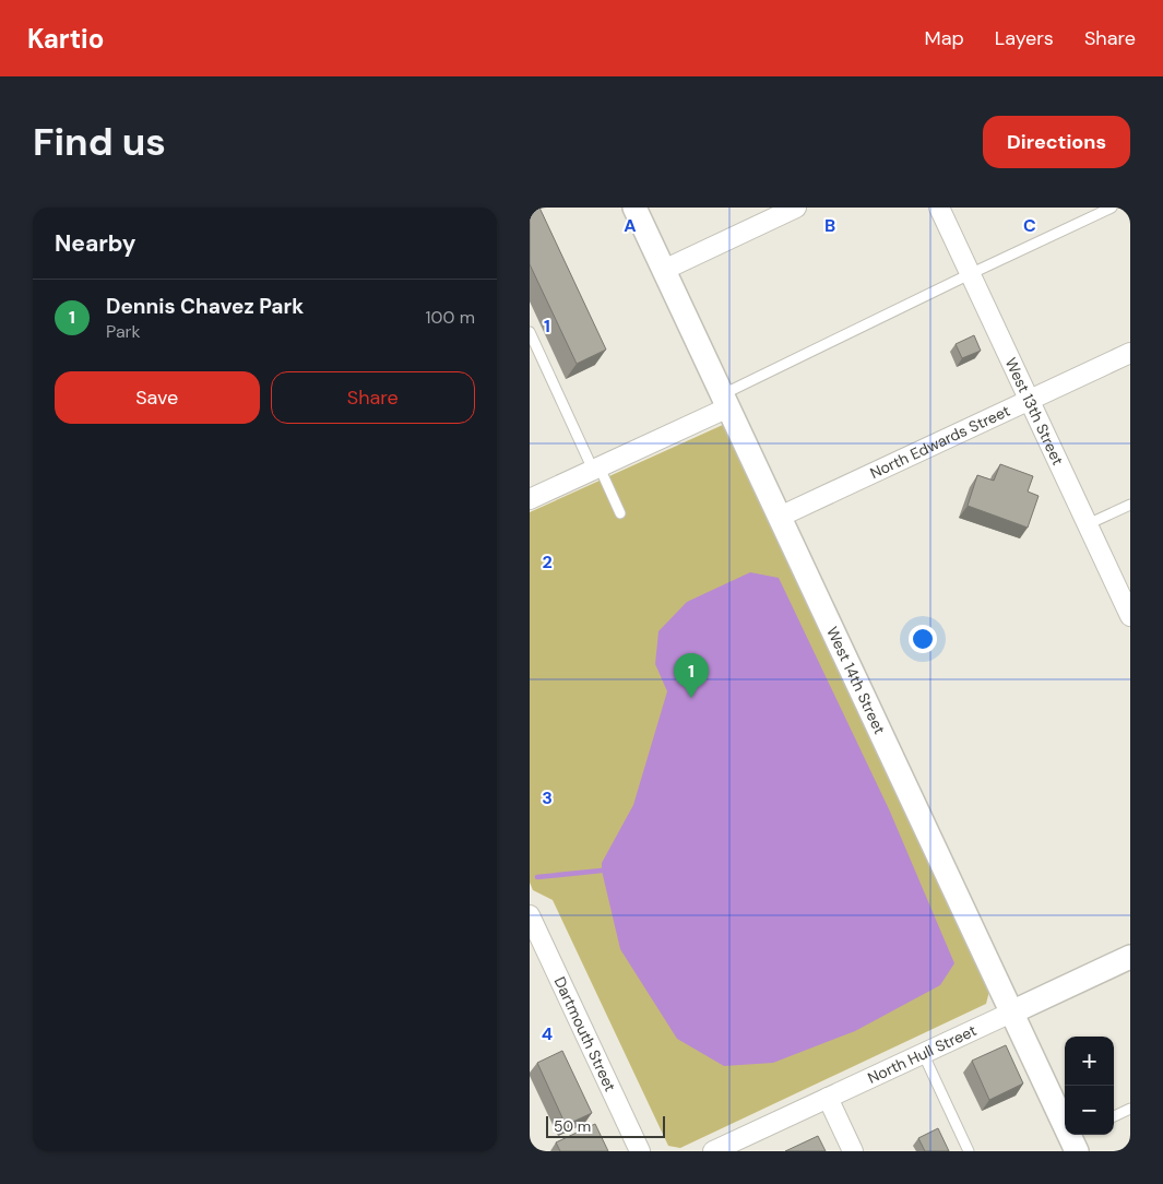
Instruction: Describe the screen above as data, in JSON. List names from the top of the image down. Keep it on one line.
{"streets":{"street":["West 13th Street","North Edwards Street","West 14th Street","Dartmouth Street","North Hull Street"]},"crossings":[["West 13th Street","North Edwards Street"],["North Edwards Street","West 14th Street"],["West 14th Street","North Hull Street"]],"scale_bar":"50 m","page":{"header":"Kartio","nav":["Map","Layers","Share"],"buttons":["Directions",["Save","Share"]],"title":"Find us","heading":"Nearby","list":[{"mark":"1","name":"Dennis Chavez Park","note":"Park","value":"100 m"}],"pins":"1","map_buttons":["+","−"],"scale":"50 m"},"grid":{"columns":["A","B","C"],"rows":["1","2","3","4"]}}
